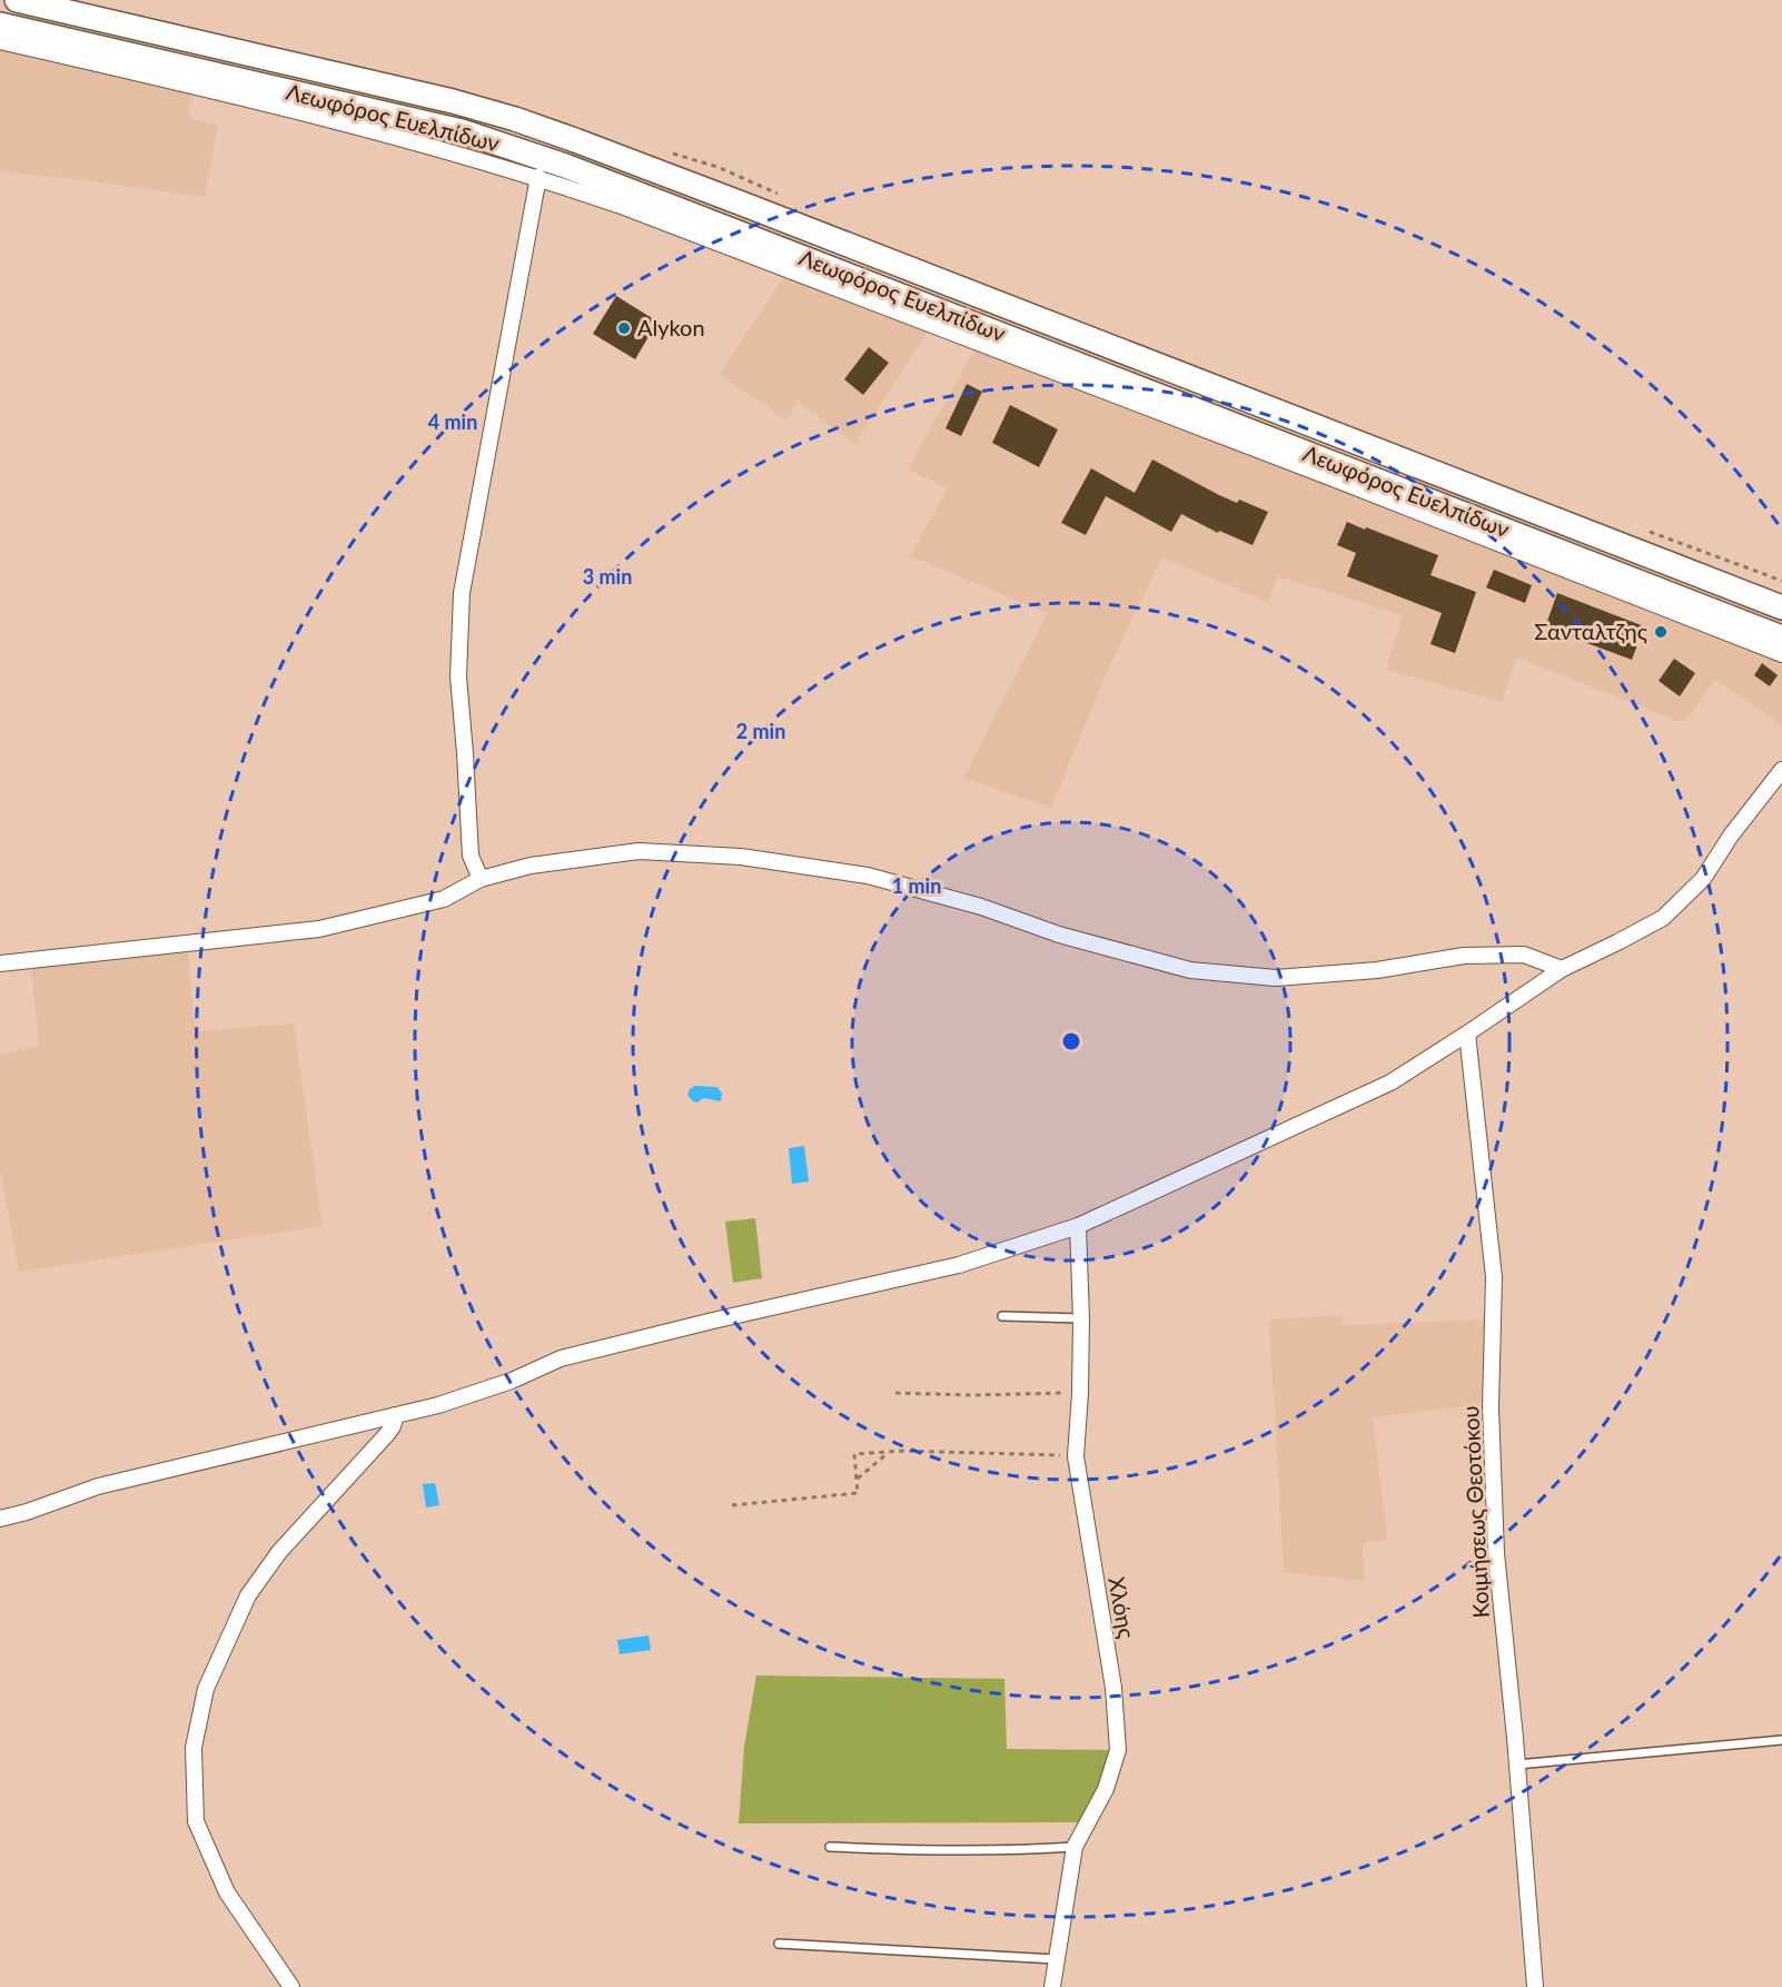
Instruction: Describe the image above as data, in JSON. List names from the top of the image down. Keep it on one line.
{"streets":{"main road":["Λεωφόρος Ευελπίδων"],"street":["Κοιμήσεως Θεοτόκου","Χλόης"]},"places":["Alykon","Σανταλτζης"],"rings":["4 min","3 min","2 min","1 min"]}
